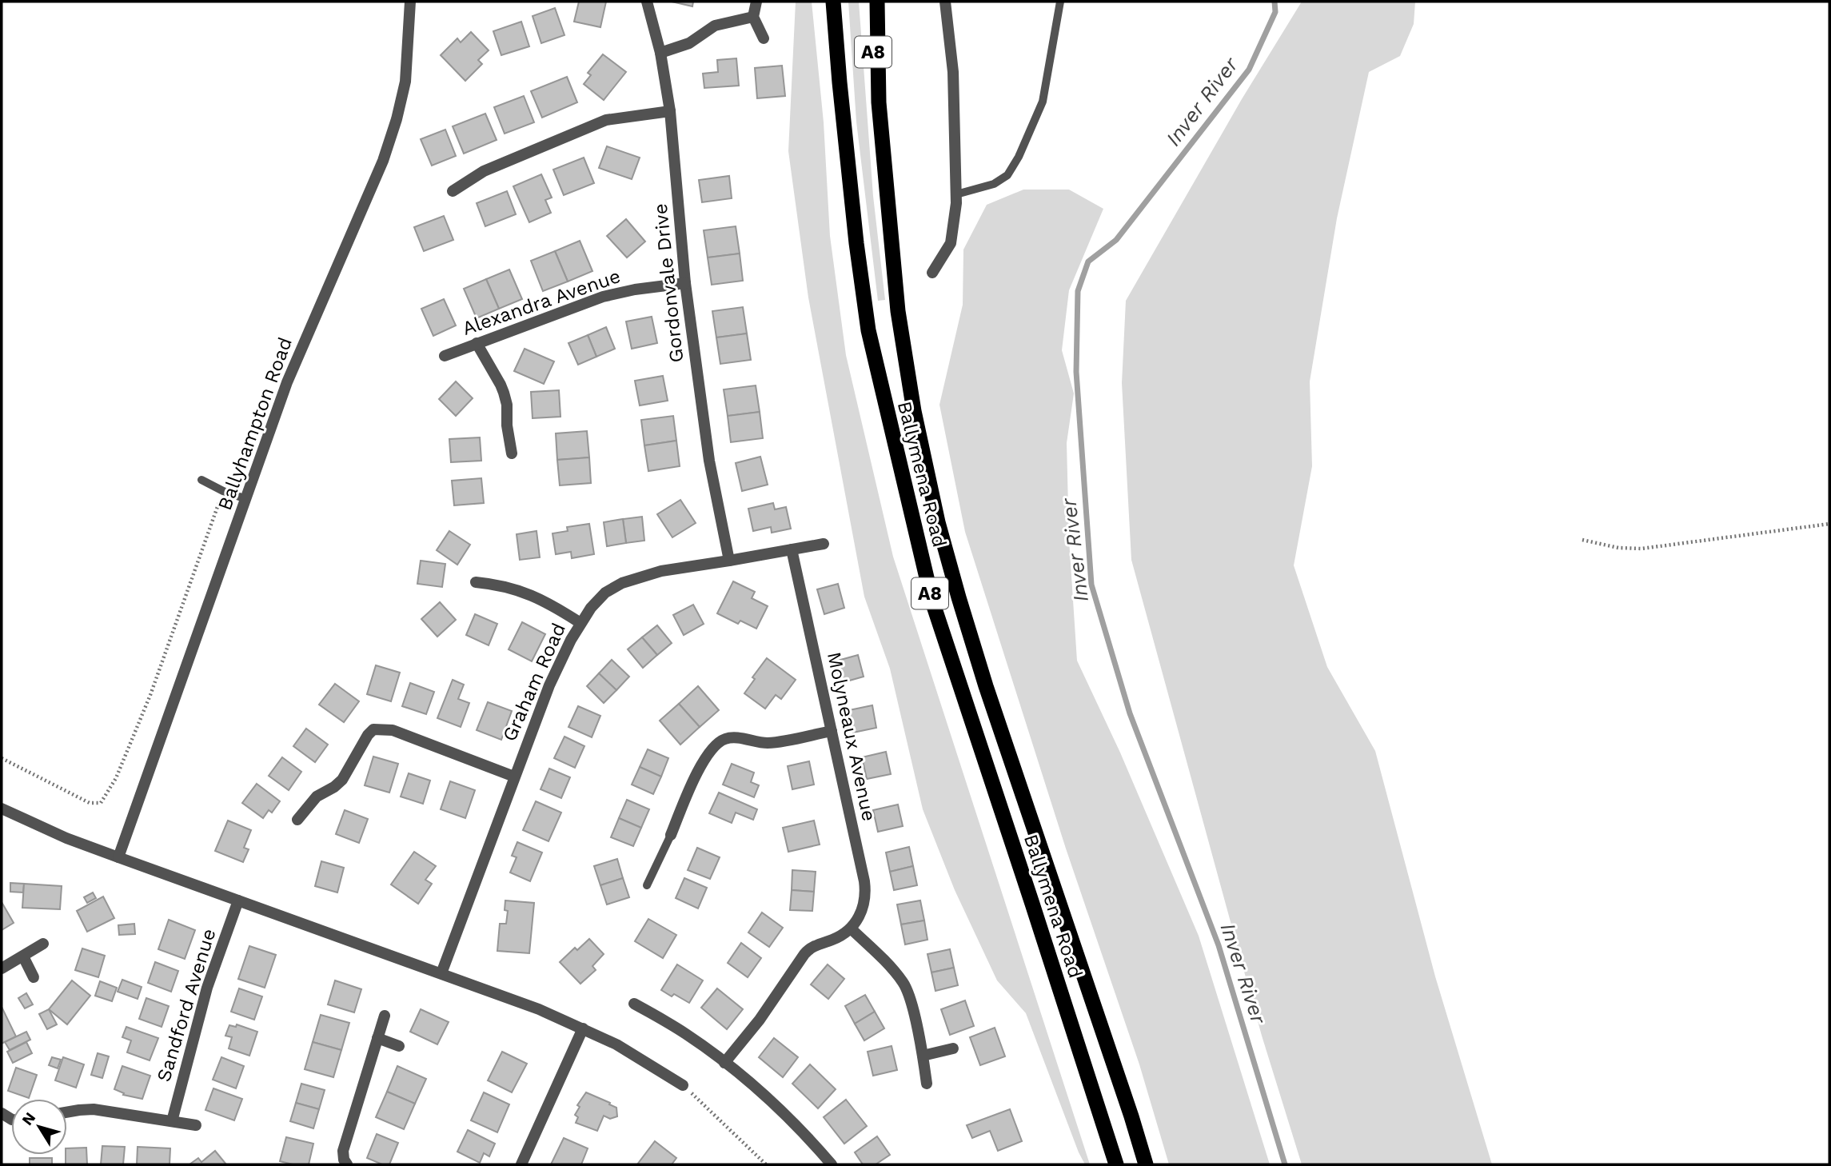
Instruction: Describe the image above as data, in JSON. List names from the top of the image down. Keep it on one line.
{"streets":{"highway":["A8","Ballymena Road"],"street":["Gordonvale Drive","Alexandra Avenue","Ballyhampton Road","Graham Road","Molyneaux Avenue","Sandford Avenue"]},"crossings":[["A8","Ballymena Road"],["Gordonvale Drive","Alexandra Avenue"],["Gordonvale Drive","Graham Road"],["Graham Road","Molyneaux Avenue"]],"water":["Inver River"],"north":"top left"}
